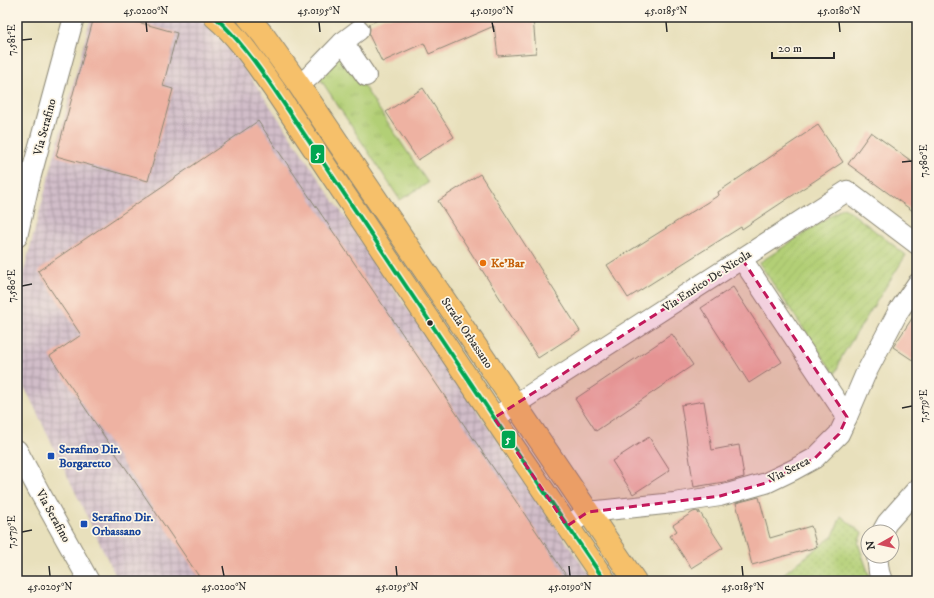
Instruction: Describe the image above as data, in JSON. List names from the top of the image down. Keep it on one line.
{"streets":{"main road":["Strada Orbassano"],"street":["Via Serafino","Via Enrico De Nicola","Via Serea"]},"crossings":[["Via Enrico De Nicola","Strada Orbassano"],["Strada Orbassano","Via Serea"]],"places":{"other":["Ke'Bar"],"transit":["Serafino Dir. Borgaretto","Serafino Dir. Orbassano"]},"lines":["transit line 5"],"scale_bar":"20 m","north":"left","coordinates":["45.0200°N","45.0195°N","45.0190°N","45.0185°N","45.0180°N","7.581°E","7.580°E","7.579°E","45.0205°N"]}
